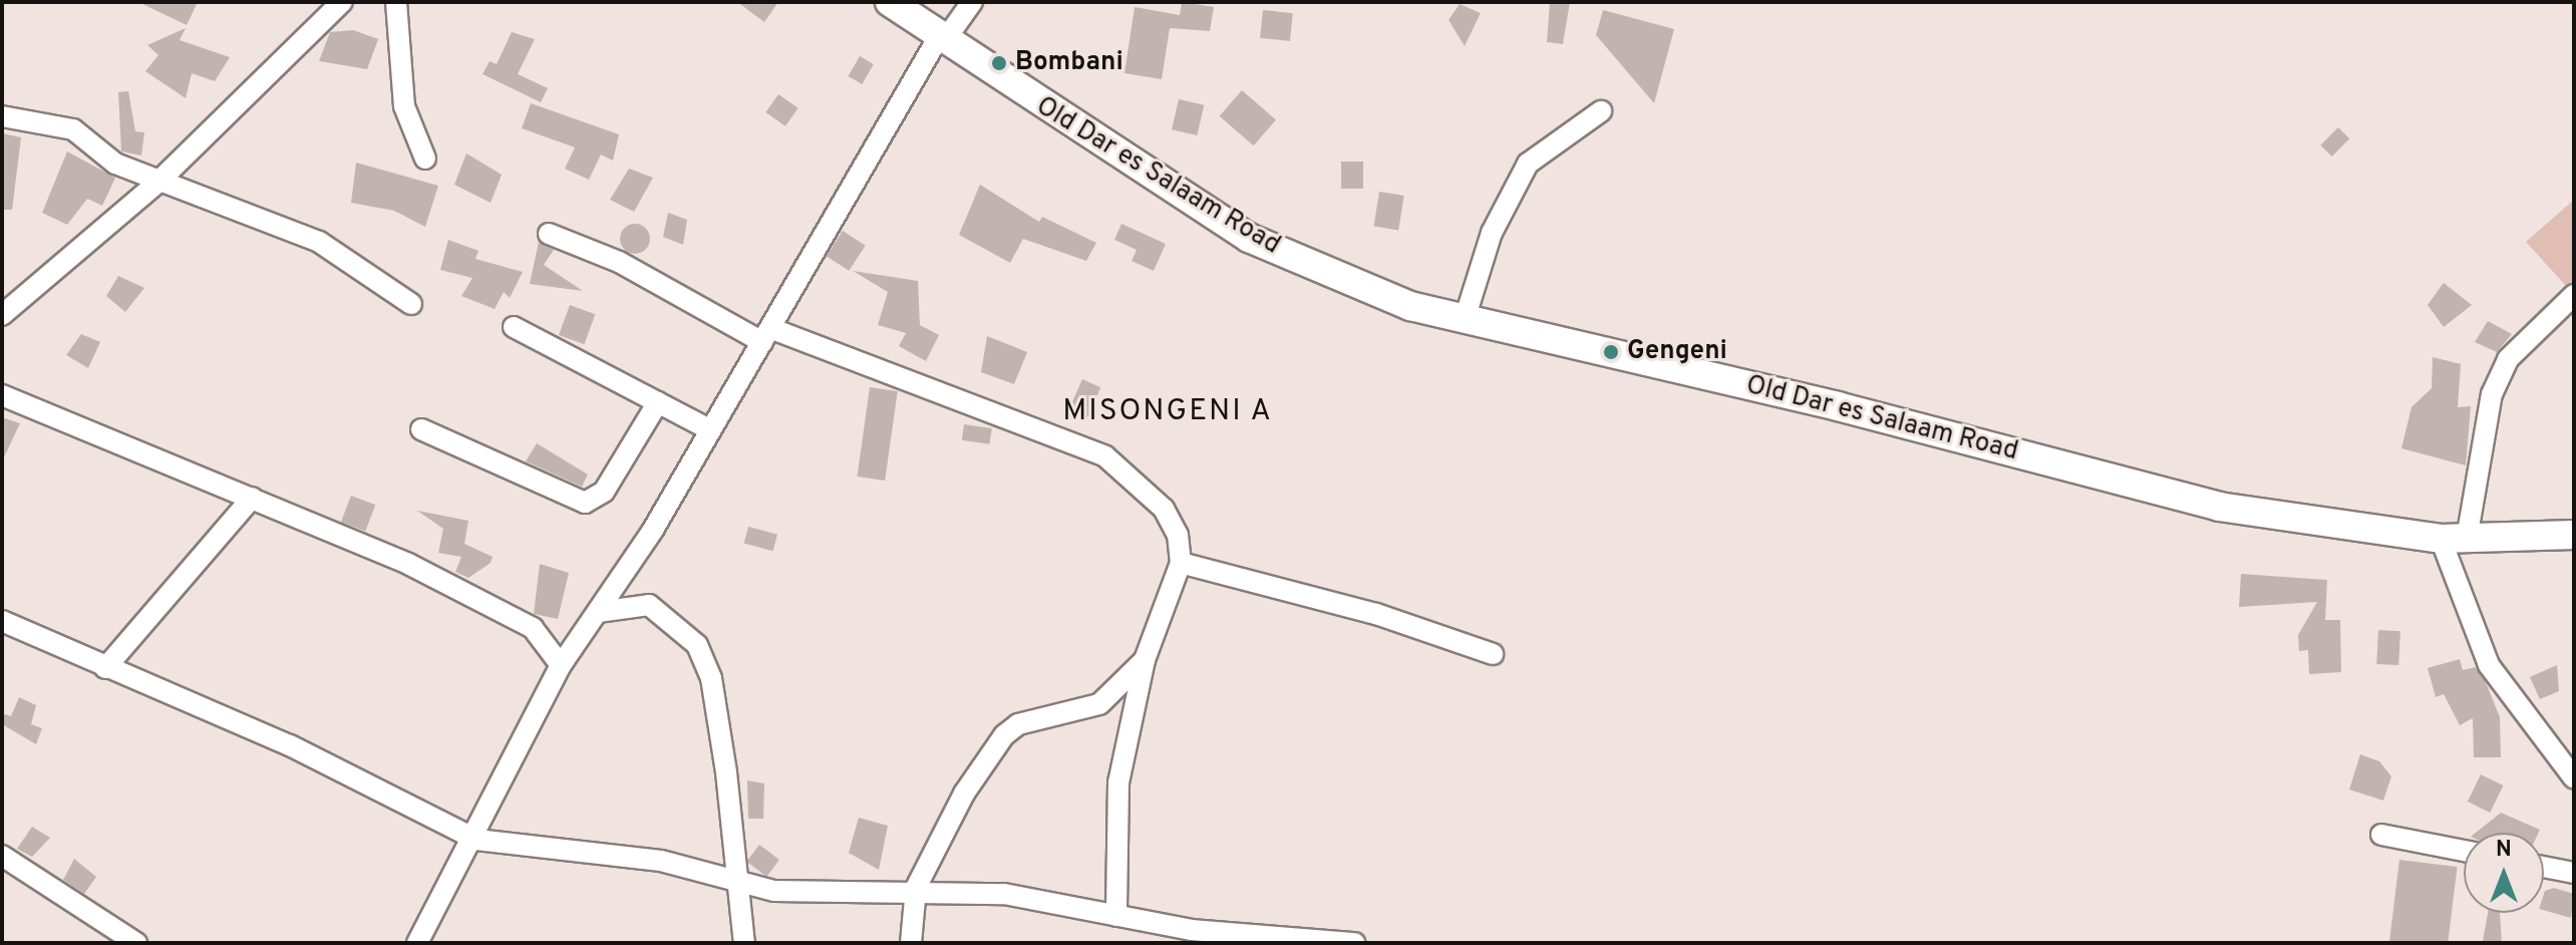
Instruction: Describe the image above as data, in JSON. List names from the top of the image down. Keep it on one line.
{"streets":{"street":["Old Dar es Salaam Road"]},"districts":["MISONGENI A"],"places":["Bombani","Gengeni"],"north":"top"}
